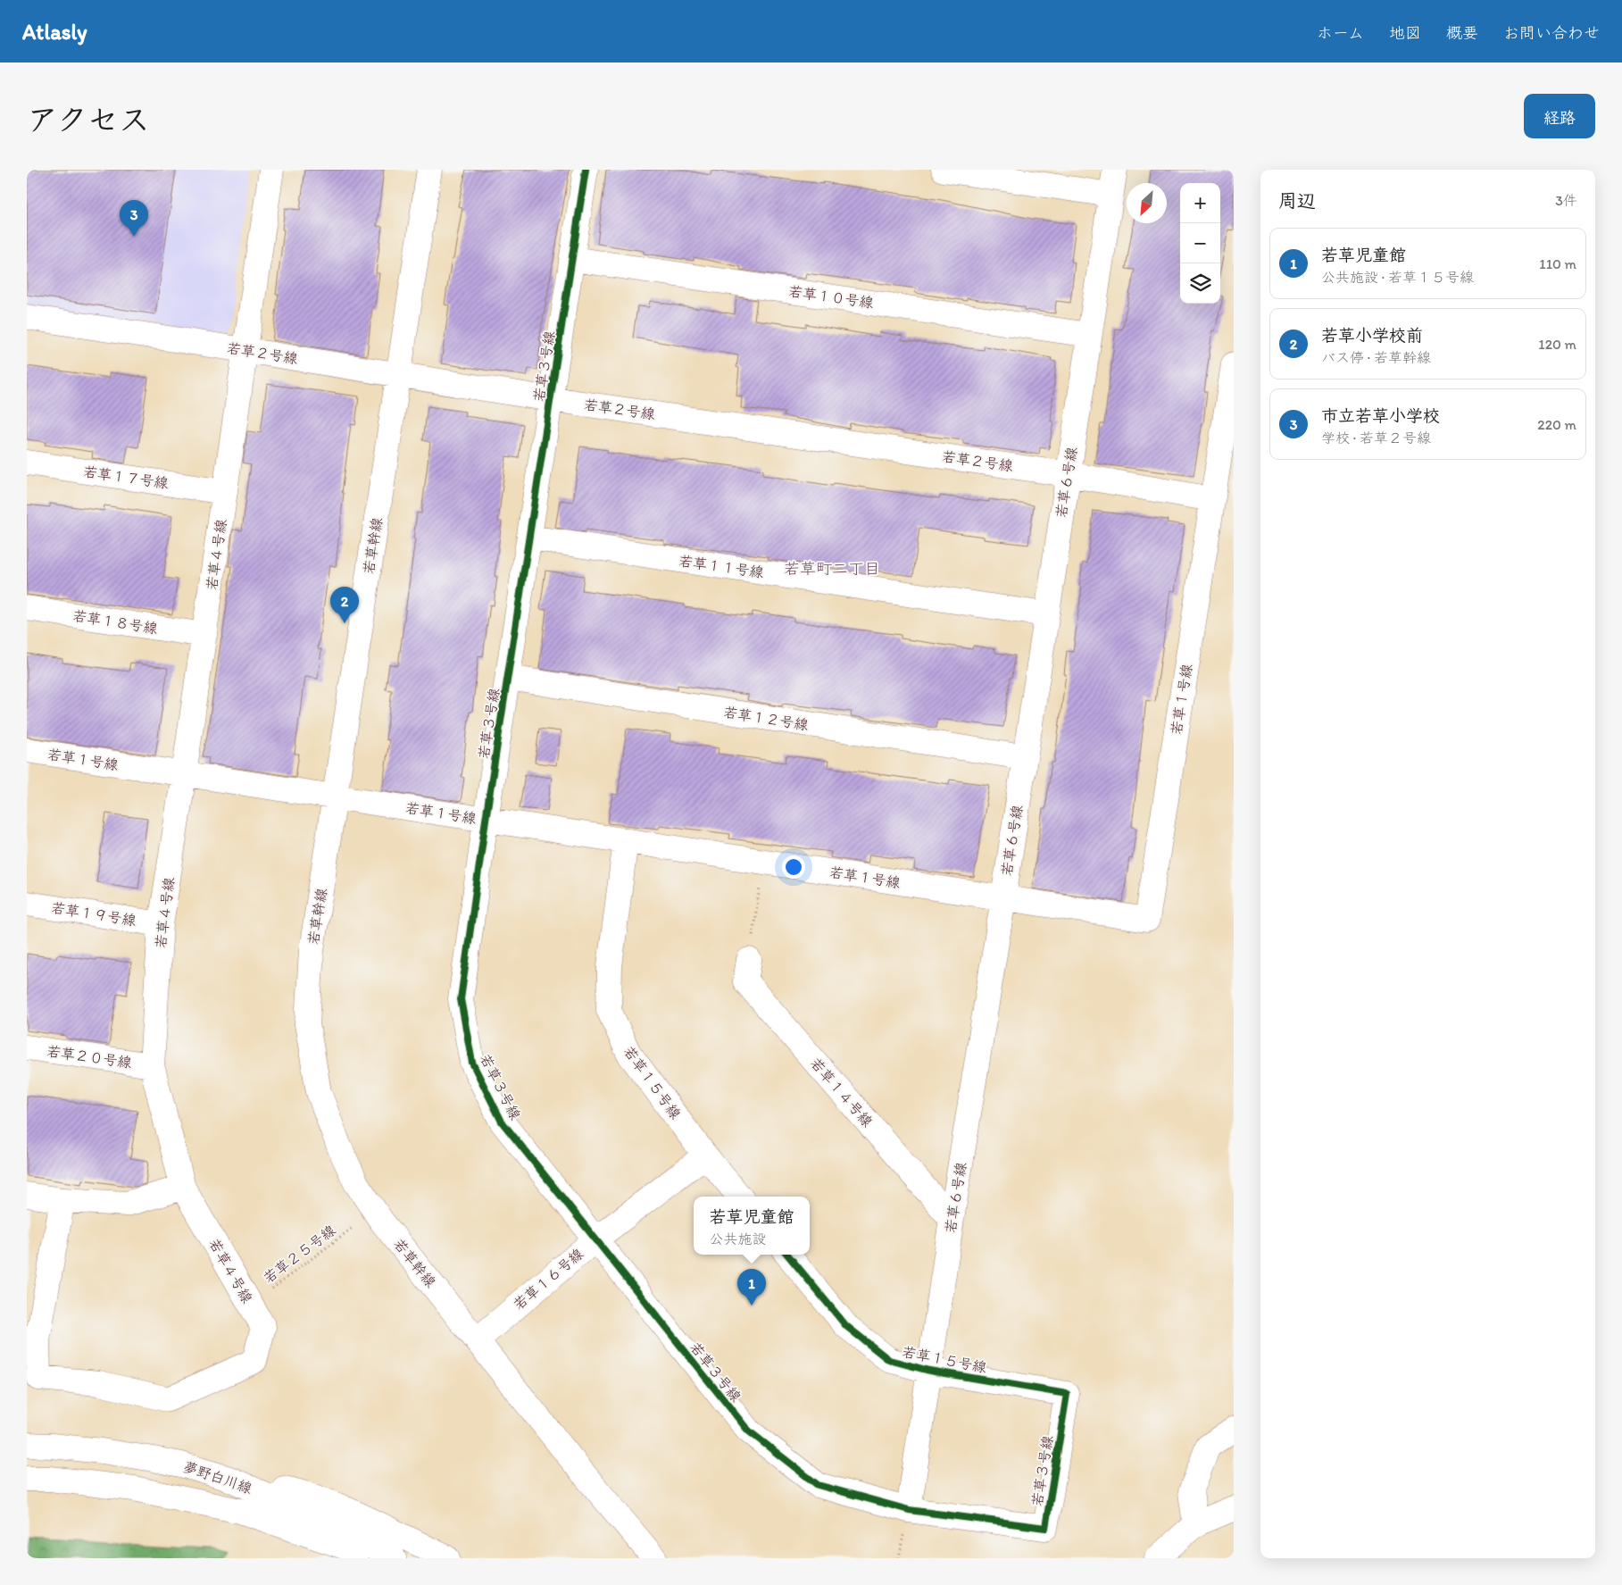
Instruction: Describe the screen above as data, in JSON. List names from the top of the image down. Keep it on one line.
{"streets":{"street":["若草１０号線","若草２号線","若草３号線","若草１７号線","若草６号線","若草幹線","若草４号線","若草１１号線","若草１８号線","若草１号線","若草１２号線","若草１９号線","若草２０号線","若草１５号線","若草１４号線","若草１６号線","夢野白川線"],"path":["若草２５号線"]},"crossings":[["若草１０号線","若草３号線"],["若草１０号線","若草６号線"],["若草２号線","若草３号線"],["若草２号線","若草６号線"],["若草２号線","若草幹線"],["若草２号線","若草４号線"],["若草２号線","若草１号線"],["若草３号線","若草６号線"],["若草３号線","若草１１号線"],["若草３号線","若草１号線"],["若草３号線","若草１２号線"],["若草３号線","若草１５号線"],["若草３号線","若草１６号線"],["若草１７号線","若草４号線"],["若草６号線","若草１１号線"],["若草６号線","若草１号線"],["若草６号線","若草１２号線"],["若草６号線","若草１５号線"],["若草６号線","若草１４号線"],["若草幹線","若草１号線"],["若草幹線","若草１６号線"],["若草４号線","若草１８号線"],["若草４号線","若草１号線"],["若草４号線","若草１９号線"],["若草４号線","若草２０号線"],["若草４号線","若草２５号線"],["若草１号線","若草１５号線"],["若草１５号線","若草１６号線"]],"districts":["若草町二丁目"],"north":"bottom left","page":{"header":"Atlasly","nav":["ホーム","地図","概要","お問い合わせ"],"title":"アクセス","buttons":"経路","heading":["周辺","3件"],"map_buttons":["+","−"],"pins":["3","2","1"],"list":[{"mark":"1","name":"若草児童館","note":"公共施設 · 若草１５号線","value":"110 m"},{"mark":"2","name":"若草小学校前","note":"バス停 · 若草幹線","value":"120 m"},{"mark":"3","name":"市立若草小学校","note":"学校 · 若草２号線","value":"220 m"}],"popup":["若草児童館","公共施設"]}}
